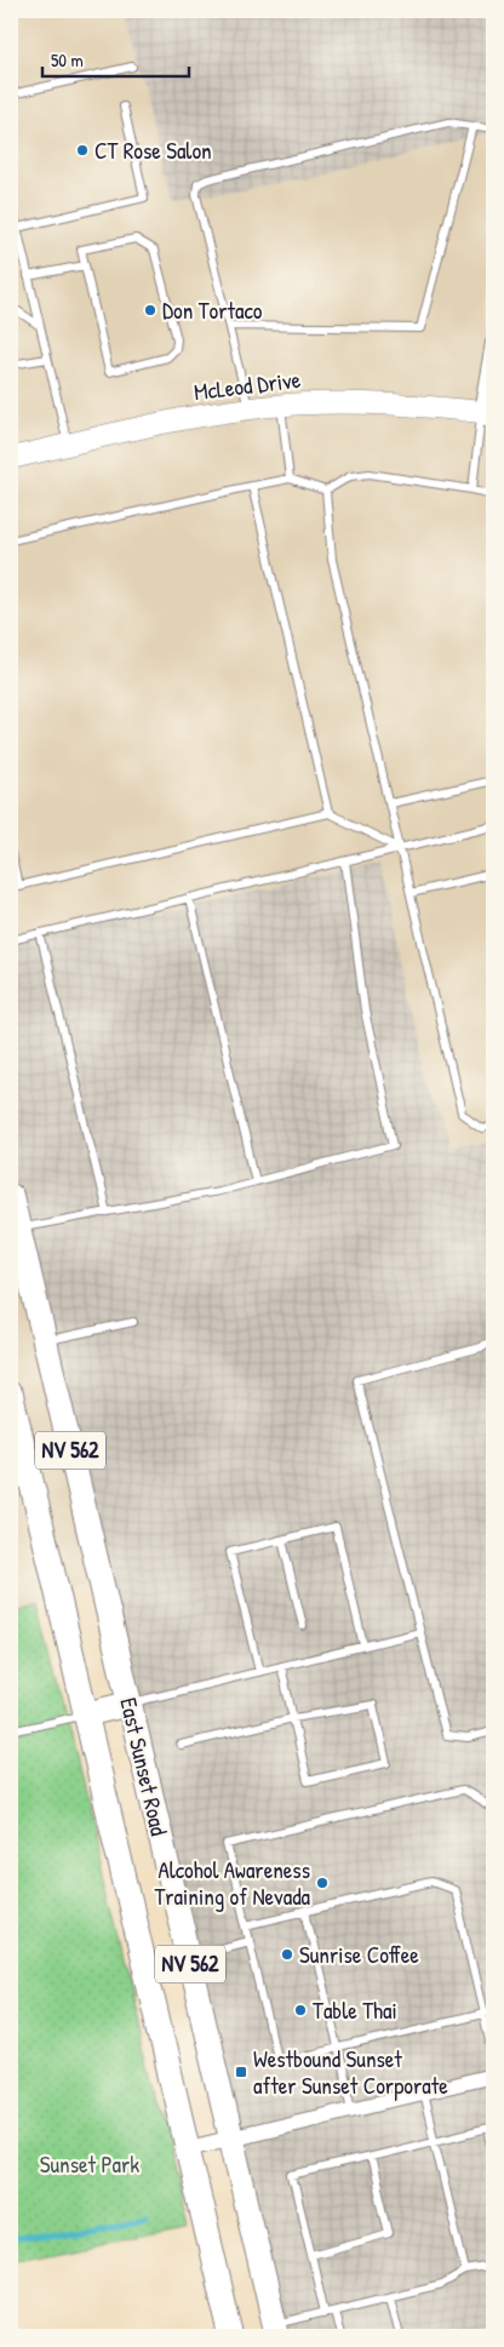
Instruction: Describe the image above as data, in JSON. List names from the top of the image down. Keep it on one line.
{"streets":{"main road":["NV 562","East Sunset Road"],"street":["McLeod Drive"]},"parks":["Sunset Park"],"places":{"other":["CT Rose Salon","Don Tortaco","Alcohol Awareness Training of Nevada","Sunrise Coffee","Table Thai"],"transit":["Westbound Sunset after Sunset Corporate"]},"scale_bar":"50 m"}
